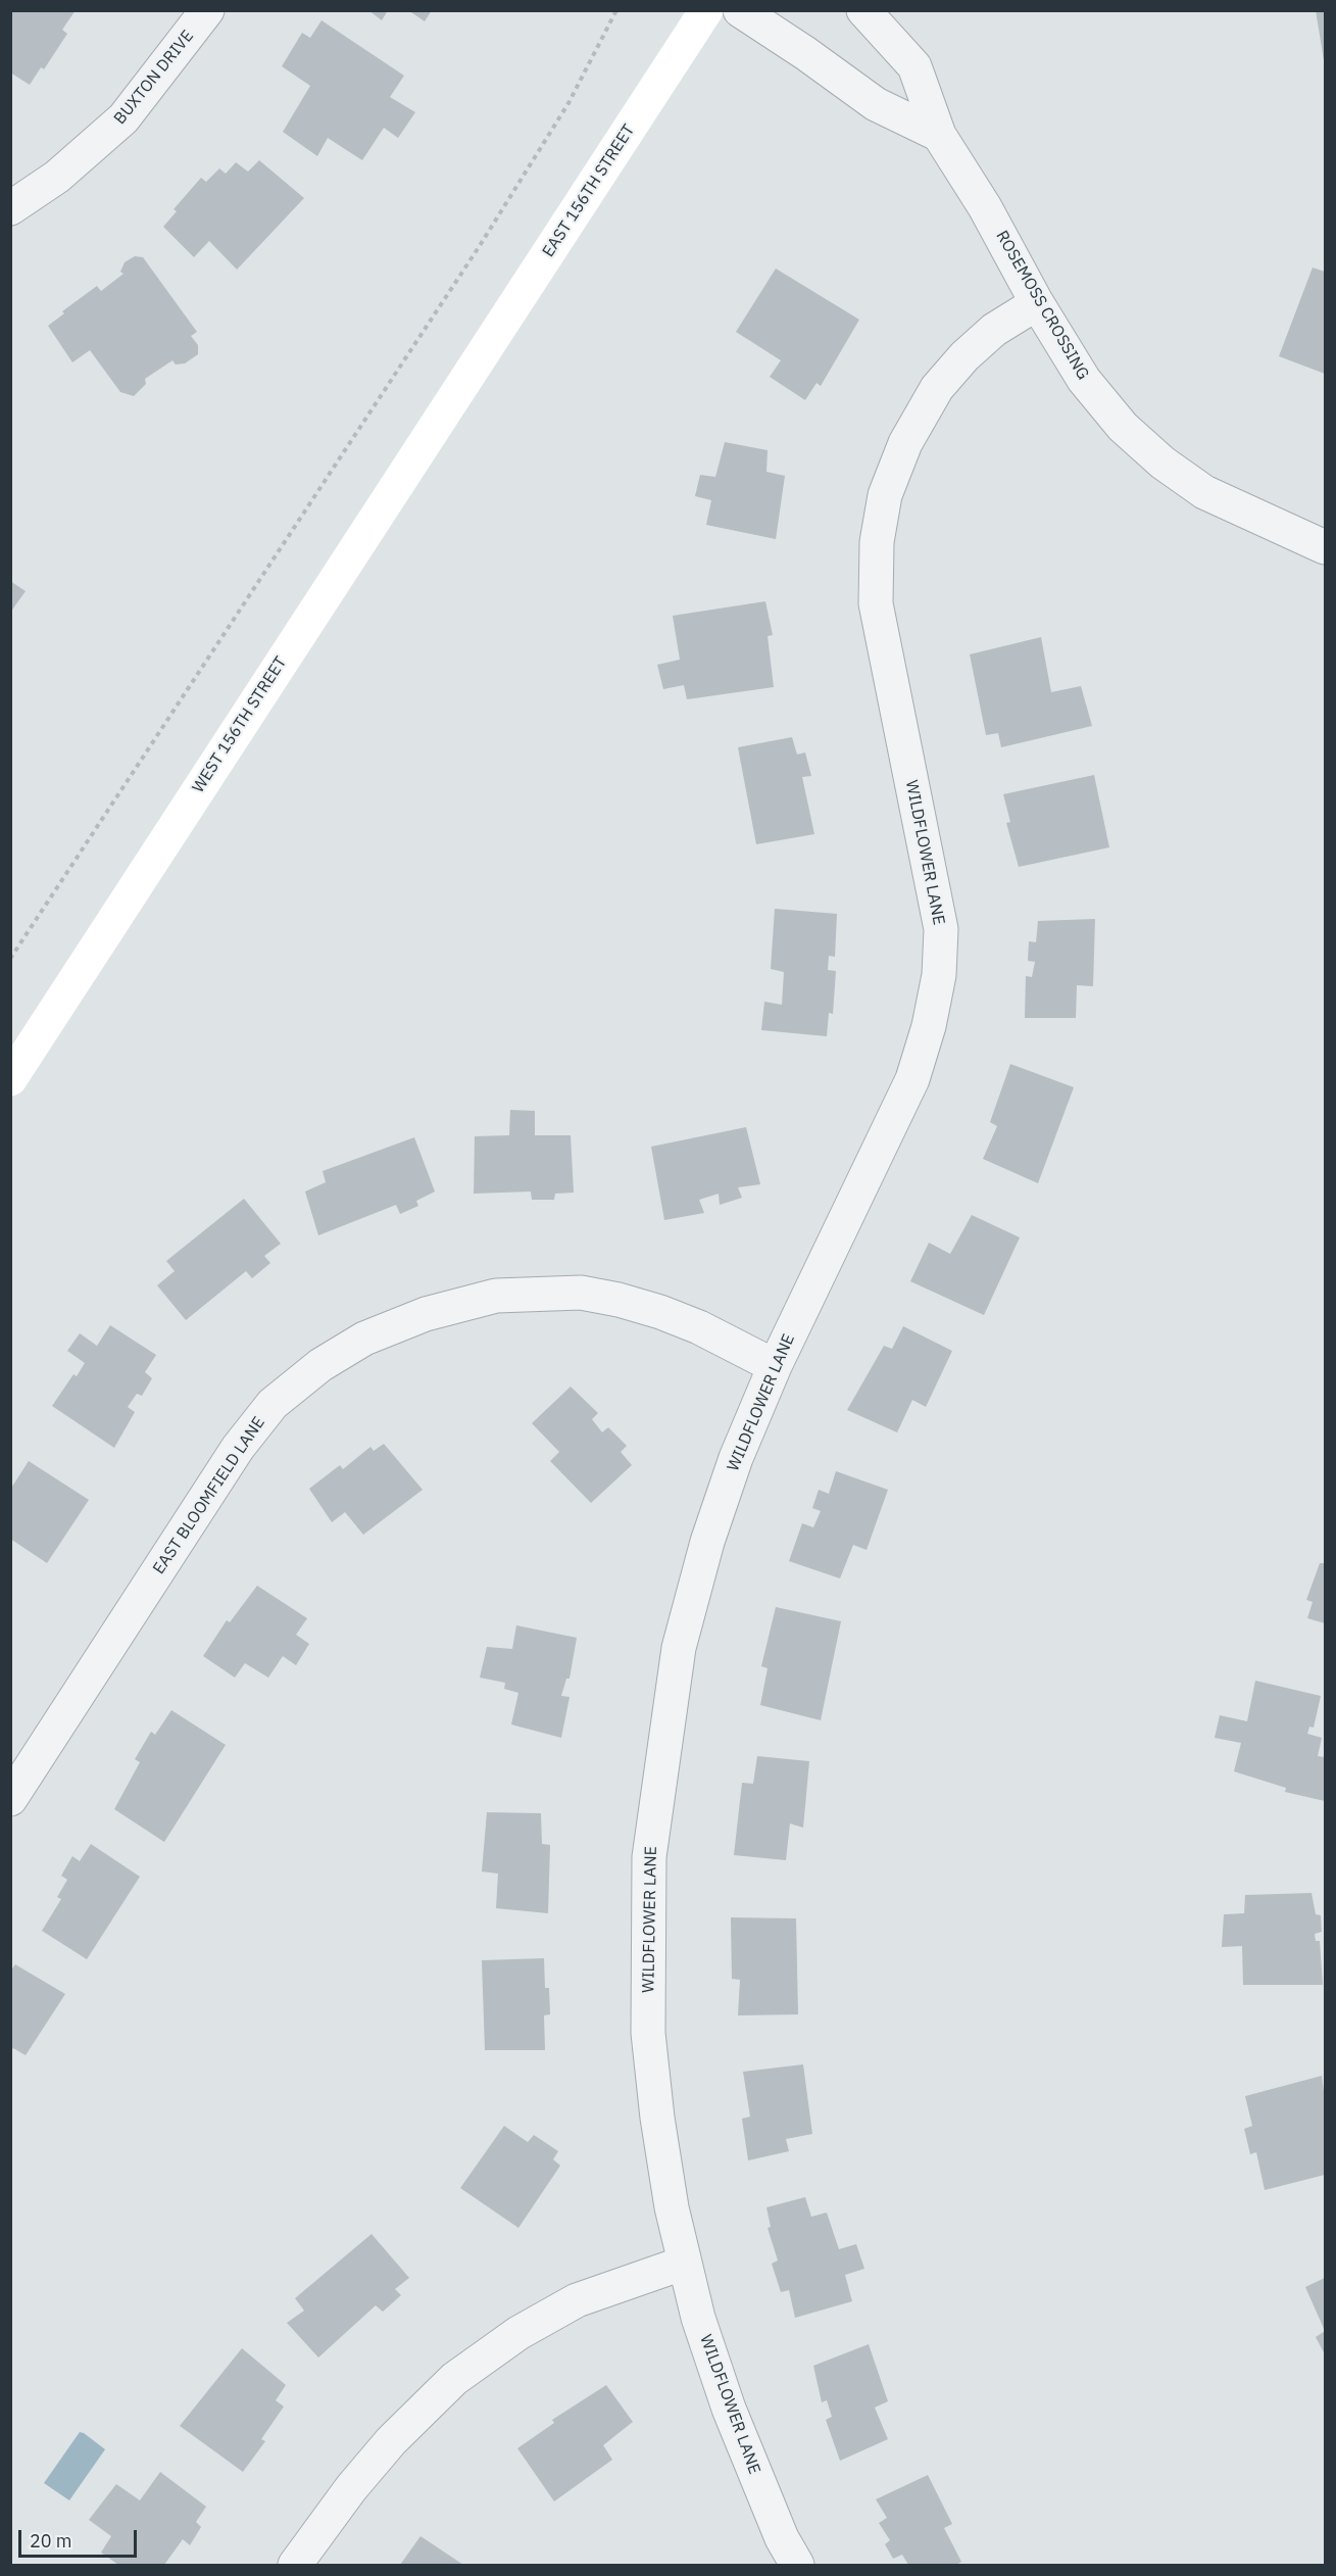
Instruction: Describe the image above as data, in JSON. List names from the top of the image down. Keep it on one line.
{"streets":{"street":["BUXTON DRIVE","EAST 156TH STREET","ROSEMOSS CROSSING","WEST 156TH STREET","WILDFLOWER LANE","EAST BLOOMFIELD LANE"]},"crossings":[["EAST 156TH STREET","WEST 156TH STREET"],["ROSEMOSS CROSSING","WILDFLOWER LANE"],["WILDFLOWER LANE","EAST BLOOMFIELD LANE"]],"scale_bar":"20 m"}
